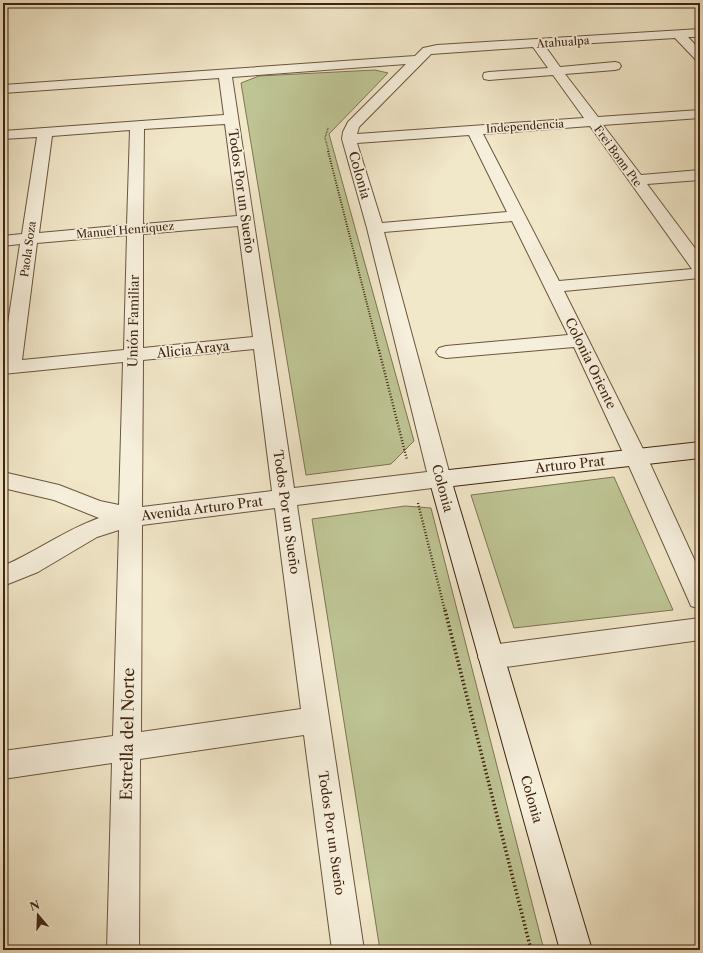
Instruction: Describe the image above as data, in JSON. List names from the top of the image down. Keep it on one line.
{"streets":{"street":["Atahualpa","Independencia","Frei Bonn Pte","Colonia","Todos Por un Sueño","Manuel Henríquez","Paola Soza","Unión Familiar","Alicia Araya","Colonia Oriente","Arturo Prat","Avenida Arturo Prat","Estrella del Norte"]},"crossings":[["Atahualpa","Frei Bonn Pte"],["Atahualpa","Colonia"],["Atahualpa","Todos Por un Sueño"],["Independencia","Frei Bonn Pte"],["Independencia","Colonia"],["Independencia","Colonia Oriente"],["Colonia","Arturo Prat"],["Colonia","Avenida Arturo Prat"],["Todos Por un Sueño","Manuel Henríquez"],["Todos Por un Sueño","Alicia Araya"],["Todos Por un Sueño","Avenida Arturo Prat"],["Manuel Henríquez","Paola Soza"],["Manuel Henríquez","Unión Familiar"],["Paola Soza","Alicia Araya"],["Unión Familiar","Alicia Araya"],["Unión Familiar","Avenida Arturo Prat"],["Unión Familiar","Estrella del Norte"],["Colonia Oriente","Arturo Prat"],["Arturo Prat","Avenida Arturo Prat"],["Avenida Arturo Prat","Estrella del Norte"]],"north":"top"}
